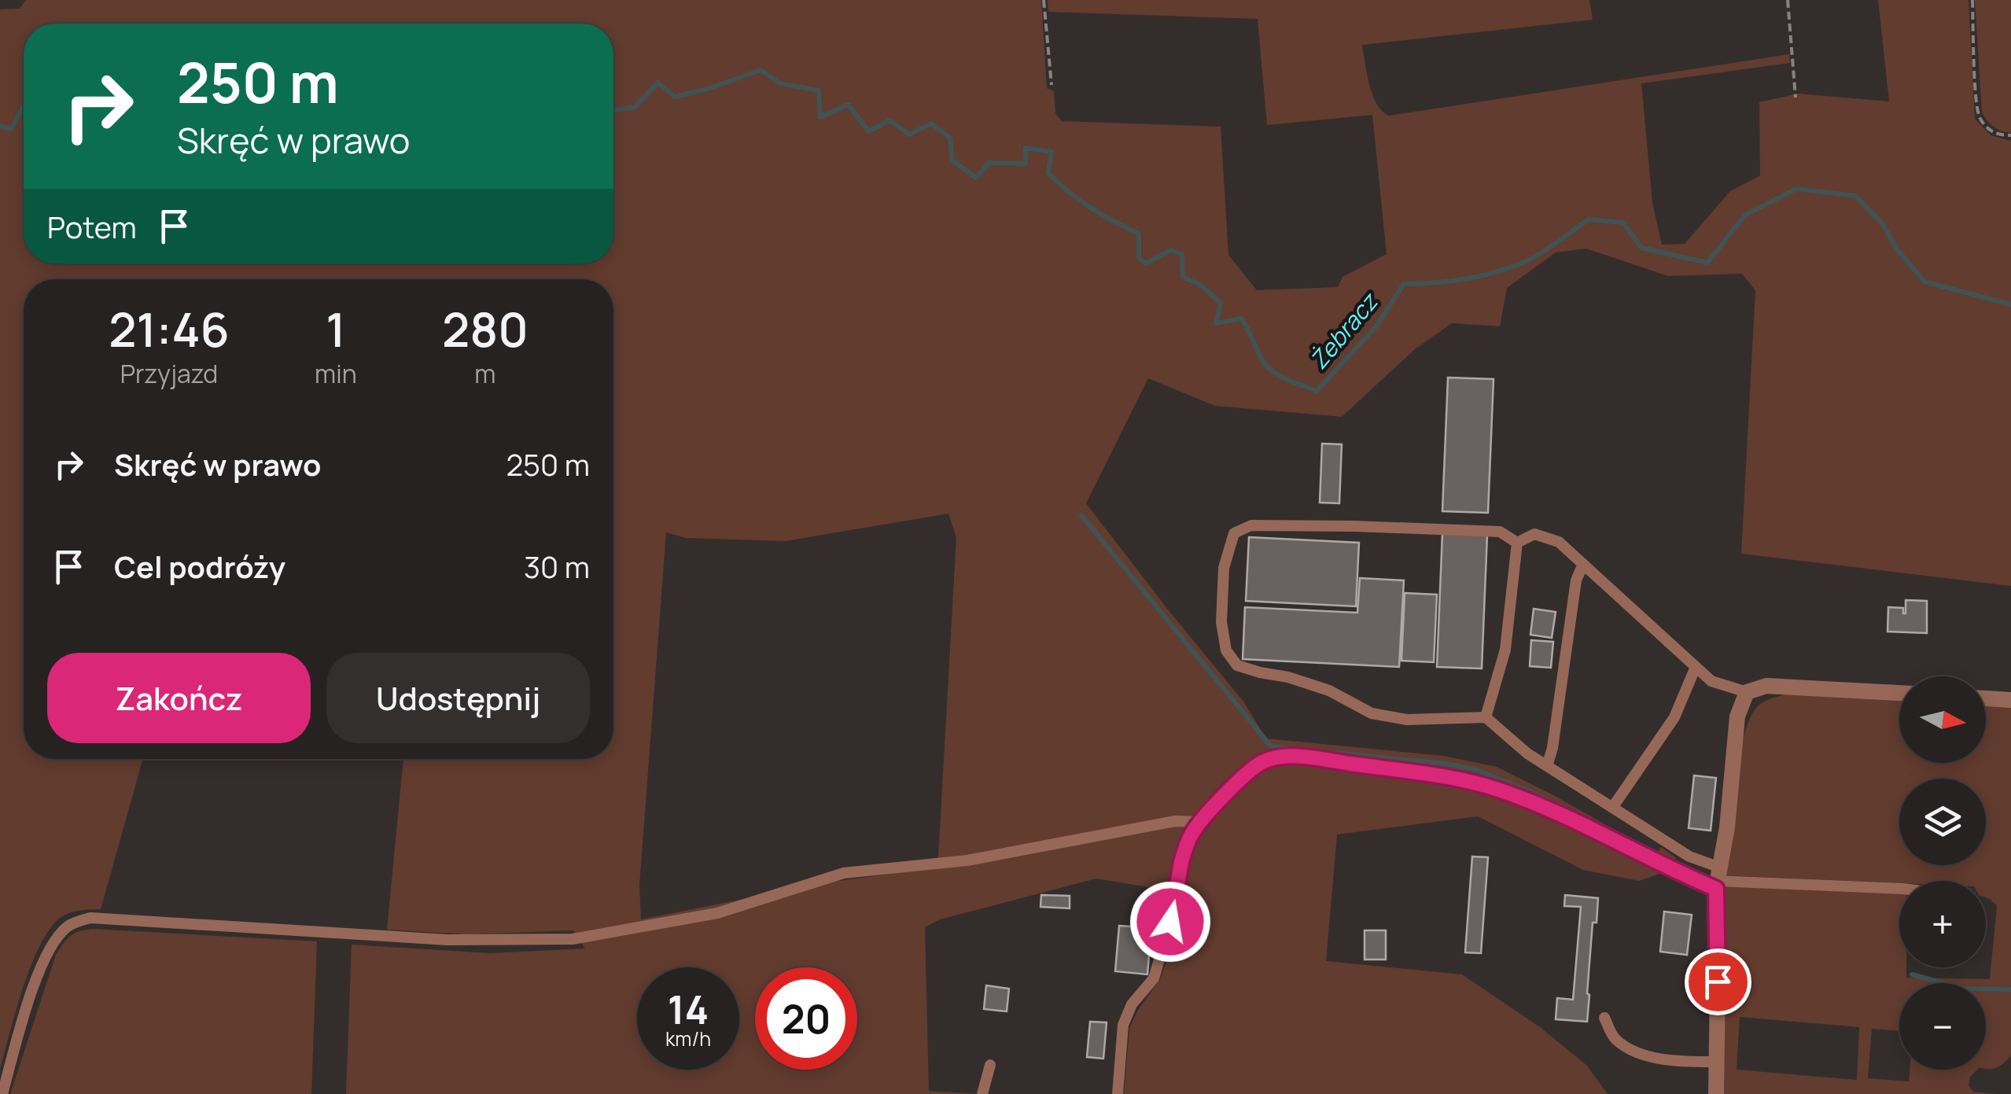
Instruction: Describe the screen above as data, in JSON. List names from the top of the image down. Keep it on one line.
{"water":["Żebracz"],"north":"right","page":{"turn":["250 m","Skręć w prawo"],"then":"Potem","eta":["21:46","Przyjazd","1","min","280","m"],"list":[{"name":"Skręć w prawo","value":"250 m"},{"name":"Cel podróży","value":"30 m"}],"buttons":["Zakończ","Udostępnij"],"map_buttons":["+","−"],"speed":"14 km/h","limit":"20"}}
